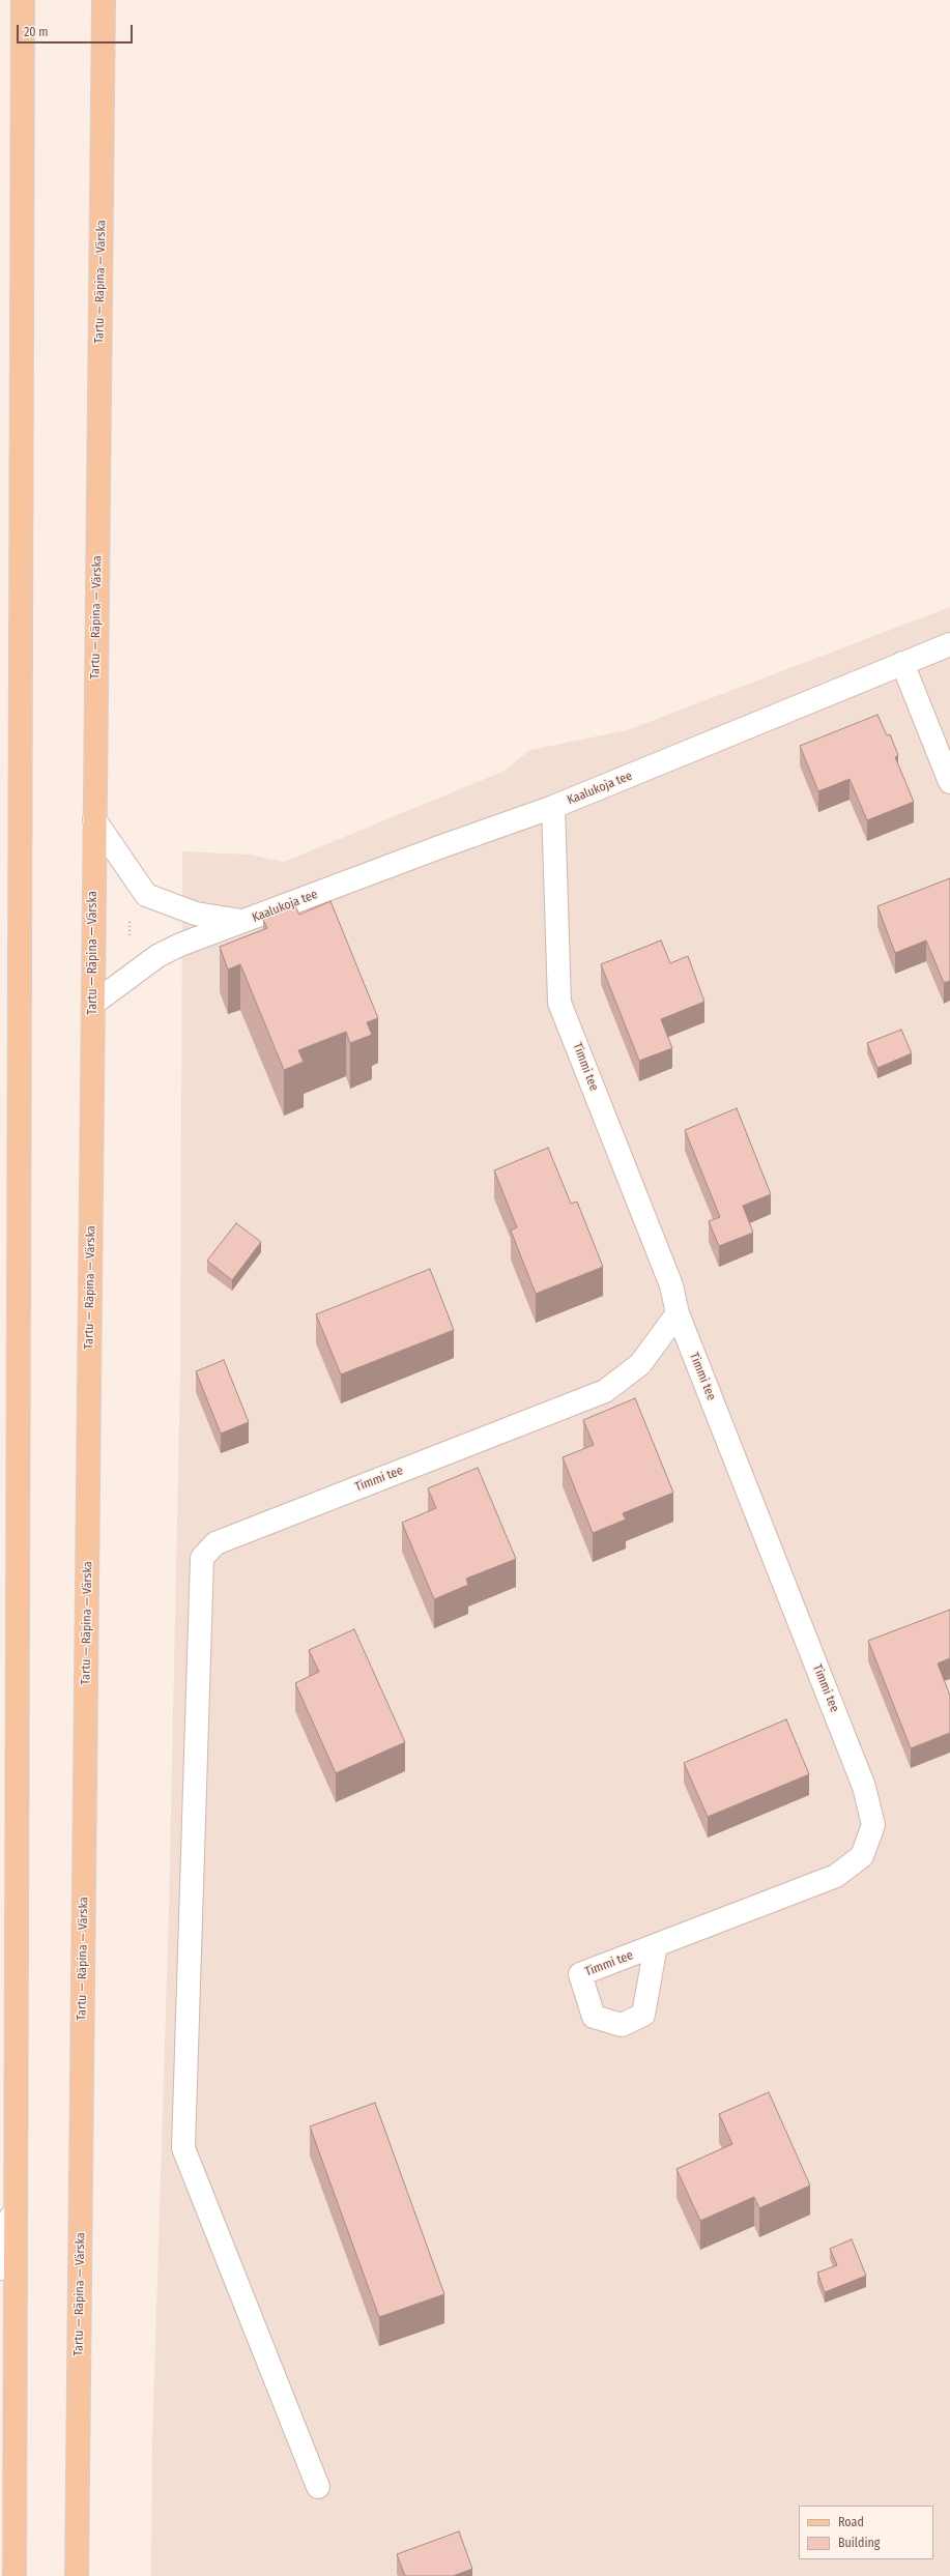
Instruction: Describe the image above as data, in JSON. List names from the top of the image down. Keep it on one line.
{"streets":{"main road":["Tartu — Räpina — Värska"],"street":["Kaalukoja tee","Timmi tee"]},"crossings":[["Tartu — Räpina — Värska","Kaalukoja tee"],["Kaalukoja tee","Timmi tee"]],"legend":["Road","Building"],"scale_bar":"20 m"}
